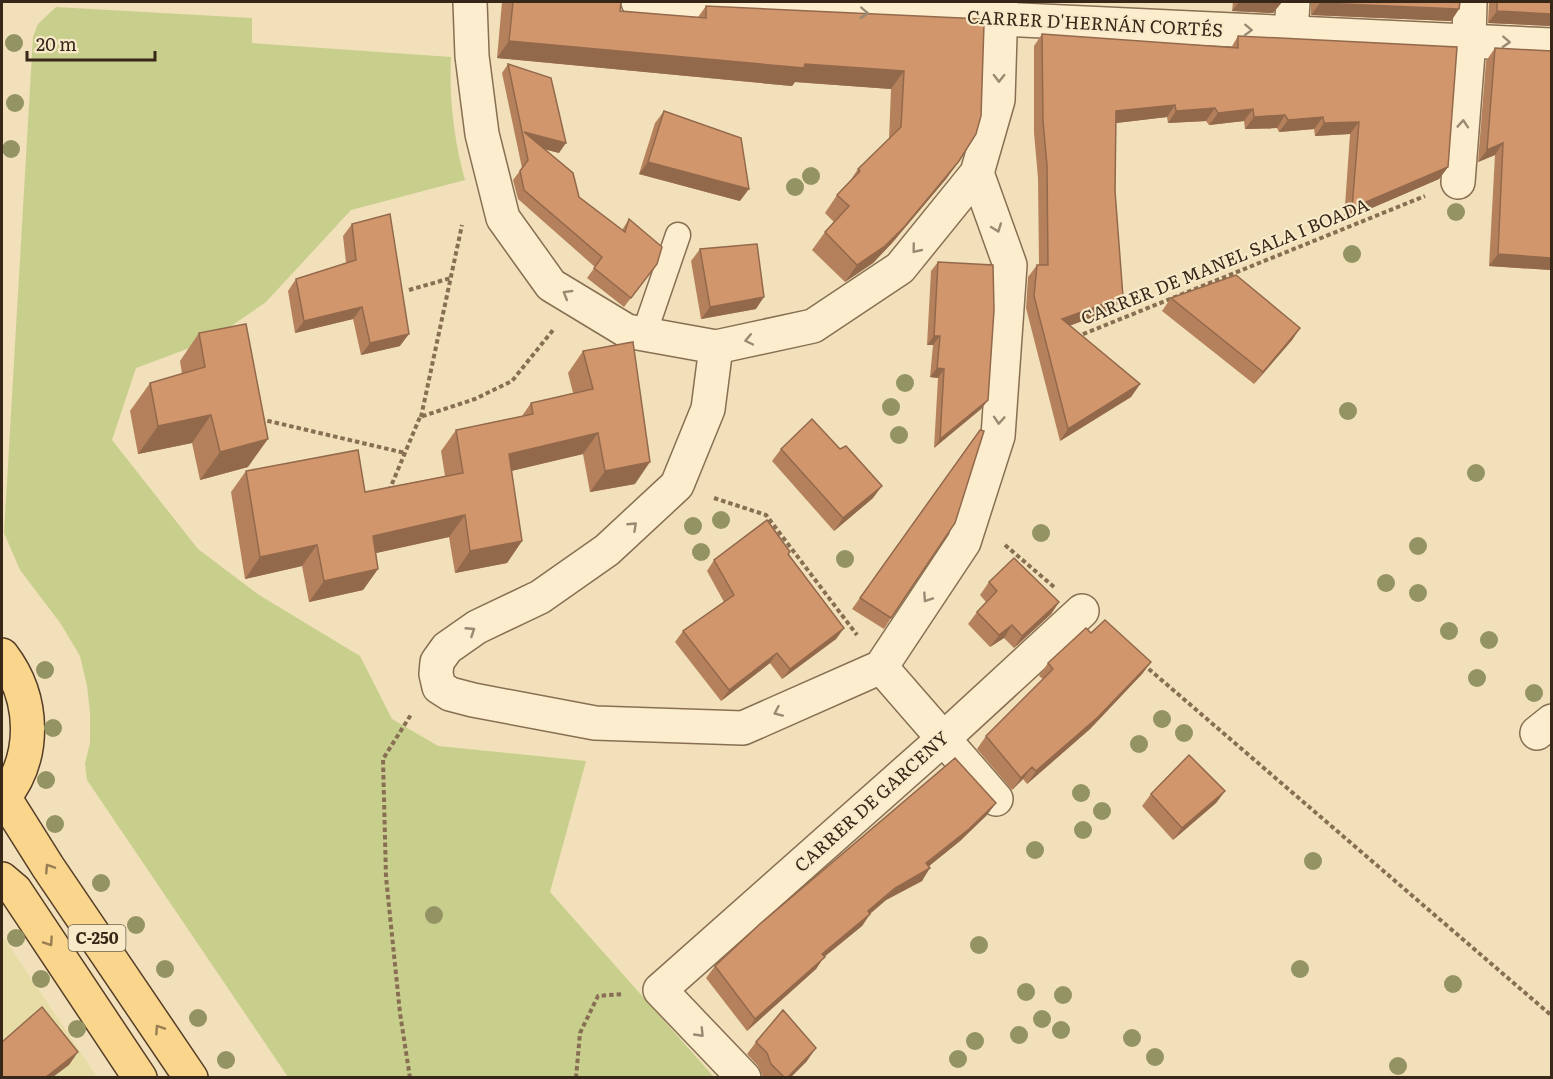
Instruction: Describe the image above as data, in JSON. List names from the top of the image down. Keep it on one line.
{"streets":{"main road":["C-250"],"street":["CARRER D'HERNÁN CORTÉS","CARRER DE GARCENY"],"path":["CARRER DE MANEL SALA I BOADA"]},"one_way":["CARRER D'HERNÁN CORTÉS"],"scale_bar":"20 m"}
